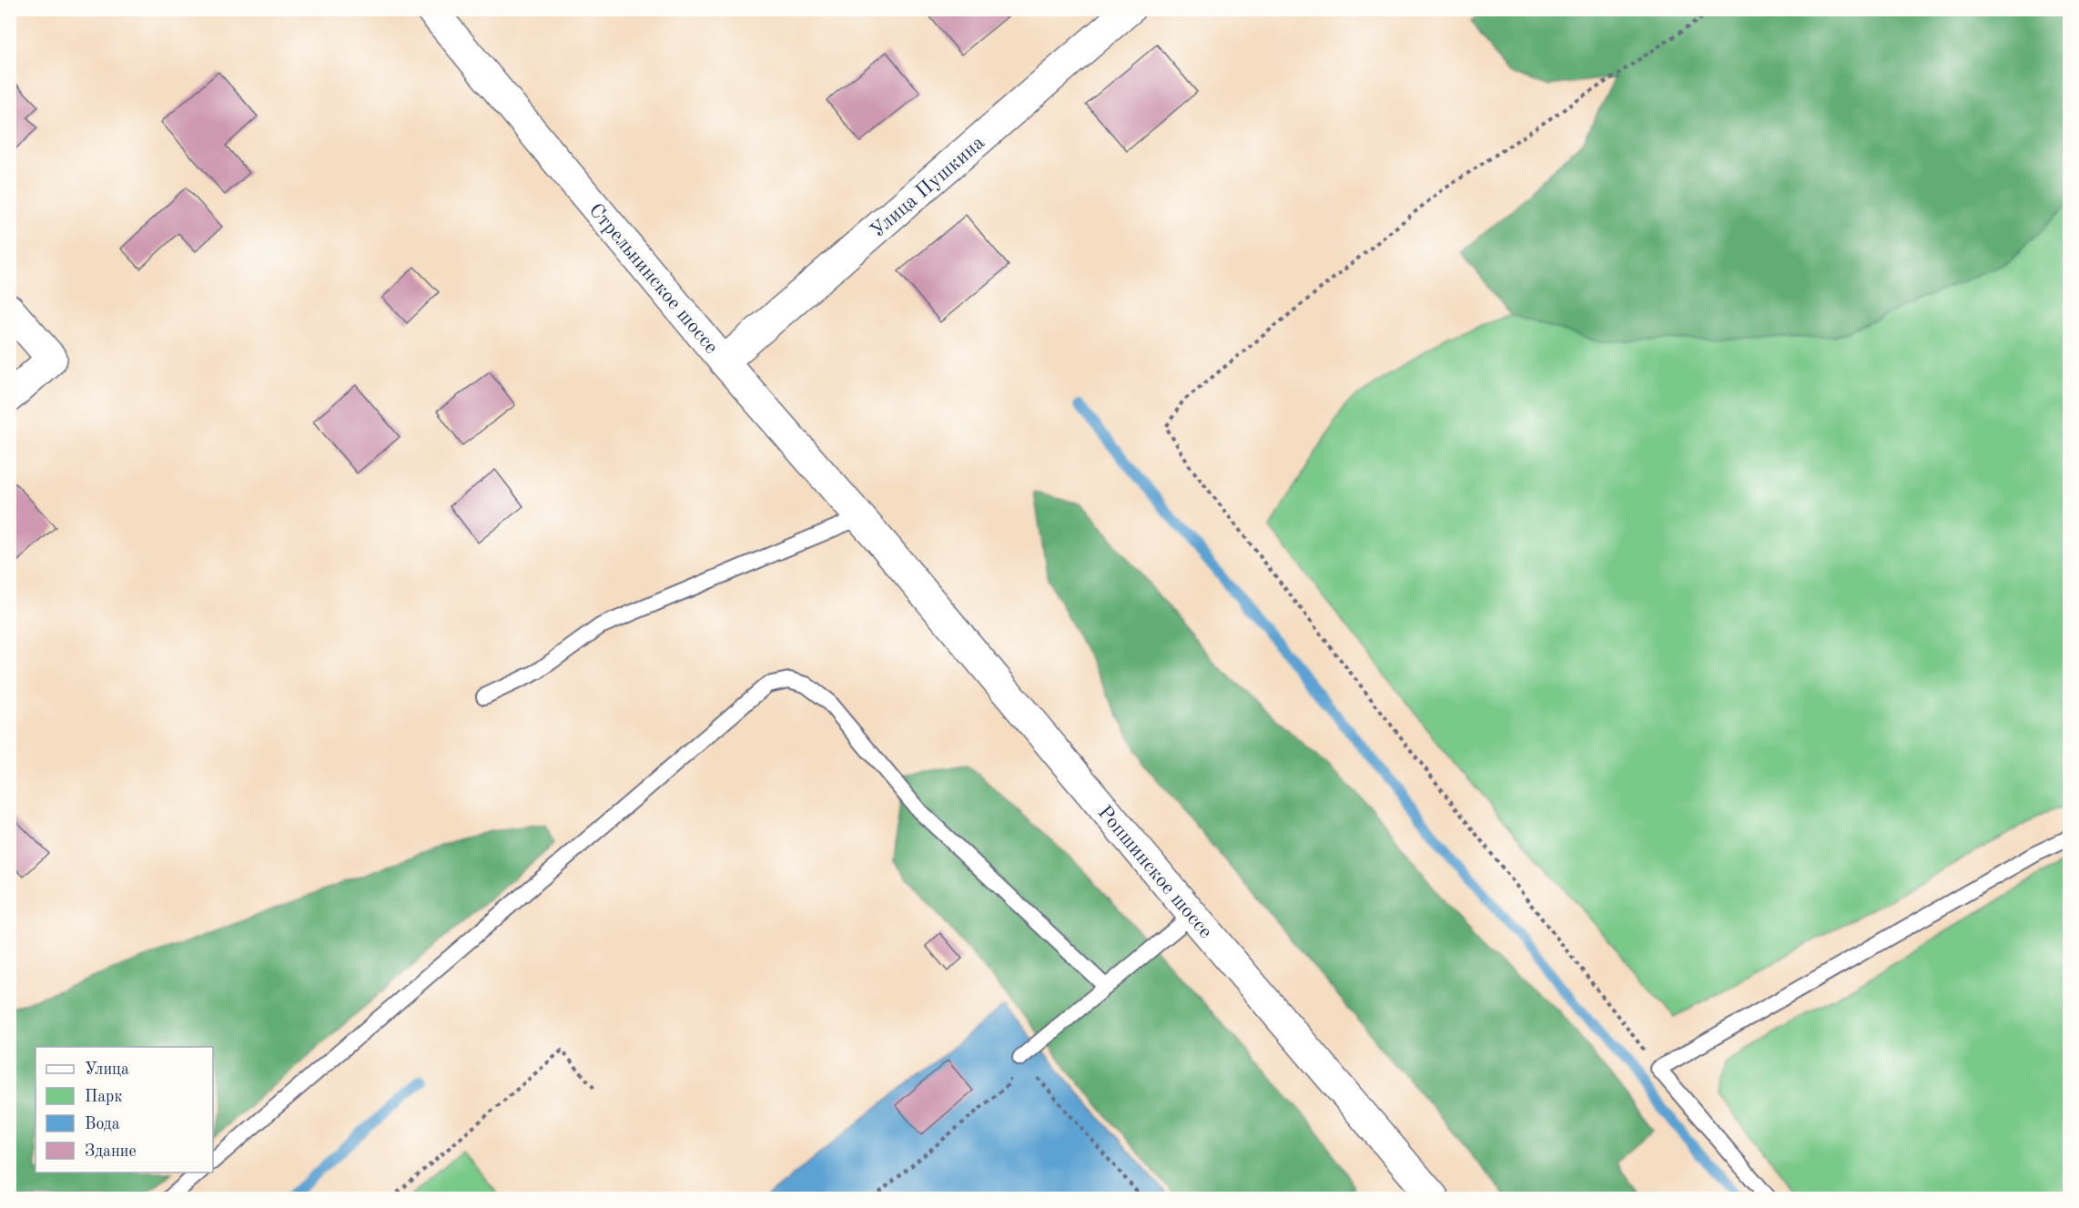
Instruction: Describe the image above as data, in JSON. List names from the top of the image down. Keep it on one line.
{"streets":{"main road":["Улица Пушкина","Стрельнинское шоссе","Ропшинское шоссе"]},"crossings":[["Улица Пушкина","Стрельнинское шоссе"],["Стрельнинское шоссе","Ропшинское шоссе"]],"legend":["Улица","Парк","Вода","Здание"]}
